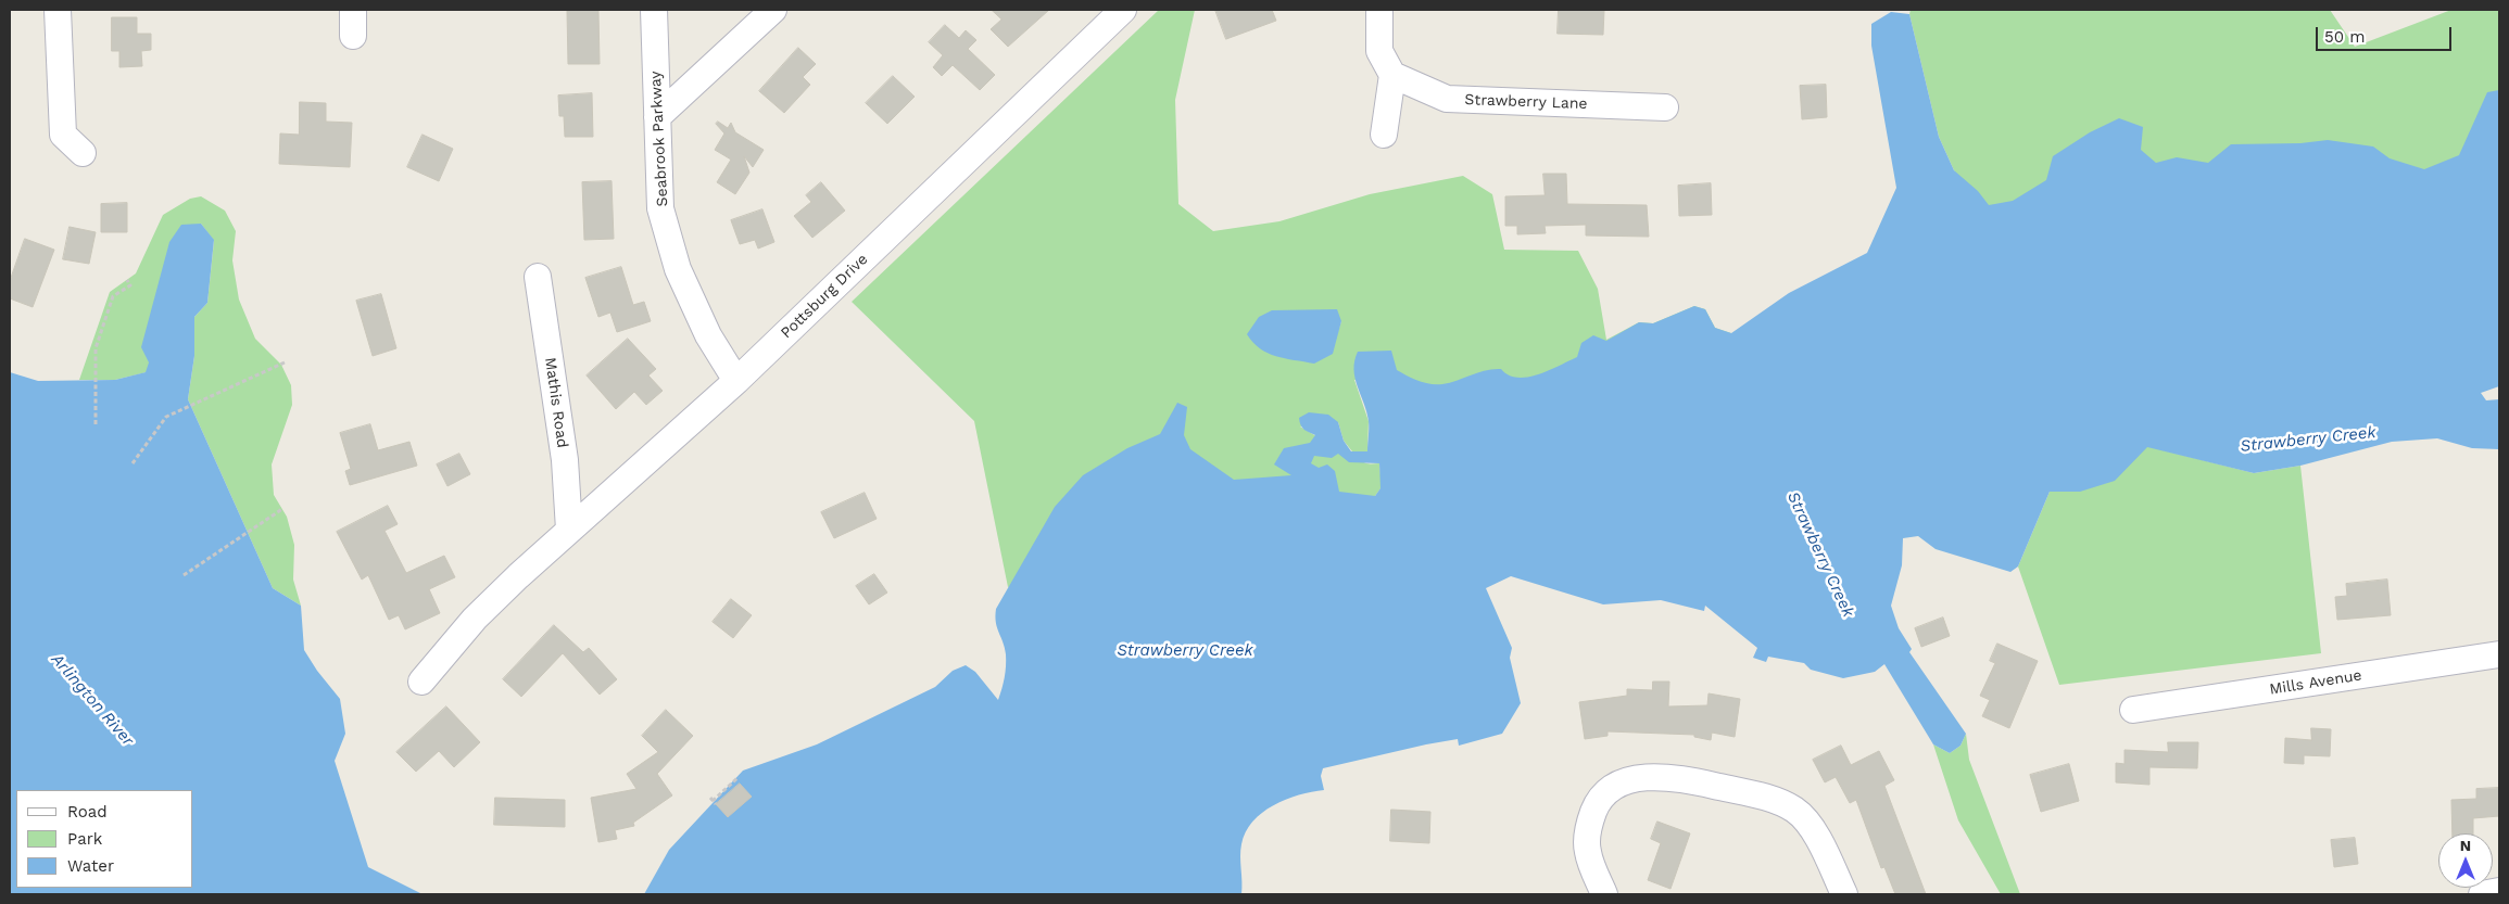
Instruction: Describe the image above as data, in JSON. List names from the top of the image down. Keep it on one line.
{"streets":{"street":["Strawberry Lane","Seabrook Parkway","Pottsburg Drive","Mathis Road","Mills Avenue"]},"crossings":[["Seabrook Parkway","Pottsburg Drive"],["Pottsburg Drive","Mathis Road"]],"water":["Strawberry Creek","Arlington River"],"legend":["Road","Park","Water"],"scale_bar":"50 m","north":"top"}
